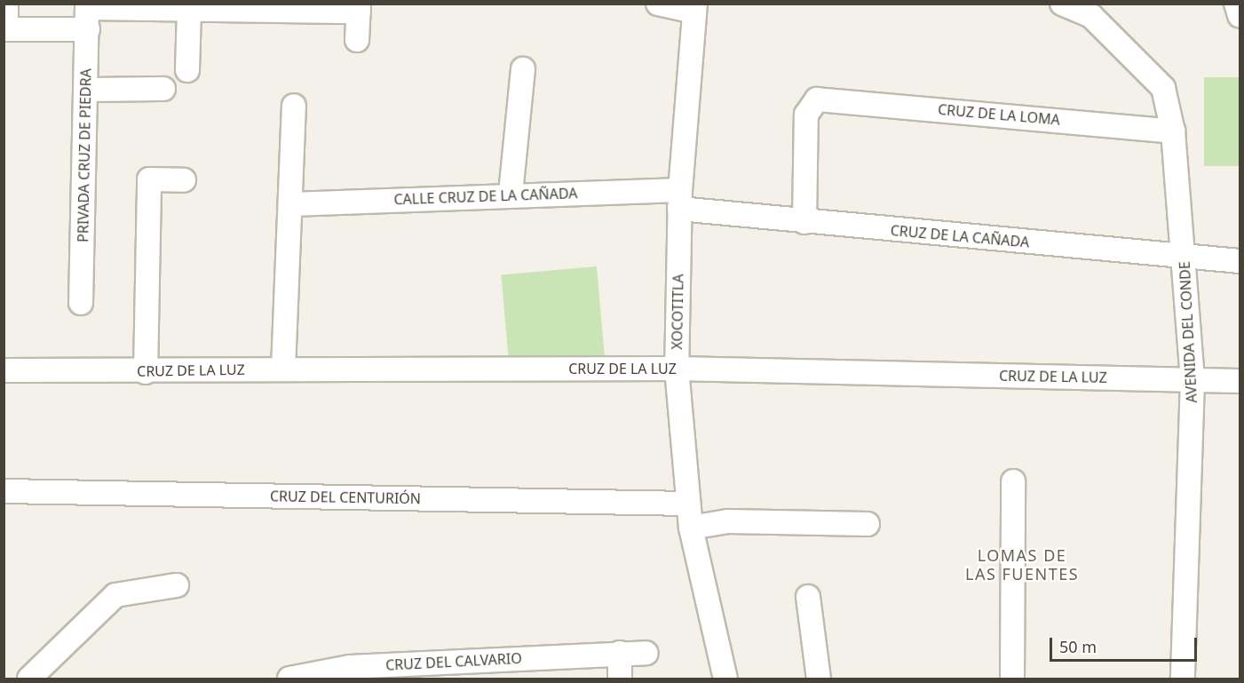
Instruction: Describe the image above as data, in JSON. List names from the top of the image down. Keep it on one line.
{"streets":{"street":["CRUZ DE LA LOMA","PRIVADA CRUZ DE PIEDRA","CALLE CRUZ DE LA CAÑADA","CRUZ DE LA CAÑADA","XOCOTITLA","AVENIDA DEL CONDE","CRUZ DE LA LUZ","CRUZ DEL CENTURIÓN","CRUZ DEL CALVARIO"]},"crossings":[["CRUZ DE LA LOMA","CRUZ DE LA CAÑADA"],["CRUZ DE LA LOMA","AVENIDA DEL CONDE"],["CALLE CRUZ DE LA CAÑADA","CRUZ DE LA CAÑADA"],["CALLE CRUZ DE LA CAÑADA","XOCOTITLA"],["CRUZ DE LA CAÑADA","XOCOTITLA"],["CRUZ DE LA CAÑADA","AVENIDA DEL CONDE"],["XOCOTITLA","CRUZ DE LA LUZ"],["XOCOTITLA","CRUZ DEL CENTURIÓN"],["AVENIDA DEL CONDE","CRUZ DE LA LUZ"]],"districts":["LOMAS DE LAS FUENTES"],"scale_bar":"50 m"}
